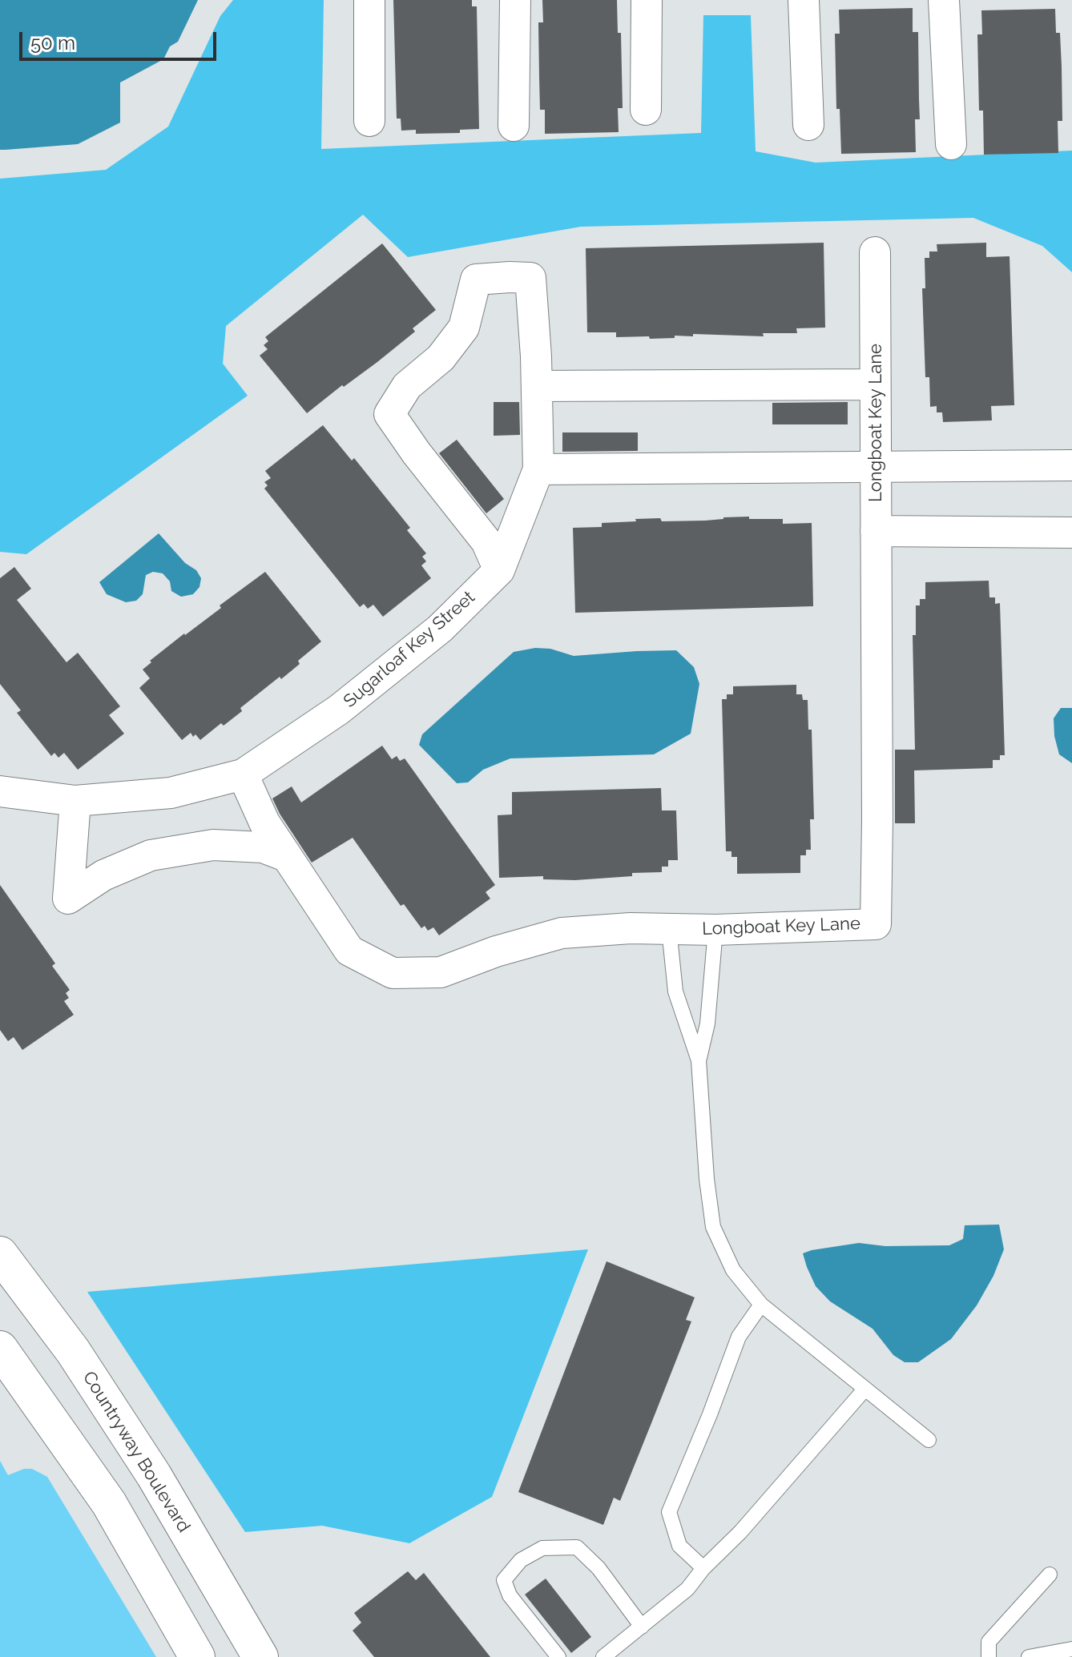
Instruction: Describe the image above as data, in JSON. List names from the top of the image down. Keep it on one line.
{"streets":{"street":["Longboat Key Lane","Sugarloaf Key Street","Countryway Boulevard"]},"crossings":[["Longboat Key Lane","Sugarloaf Key Street"]],"scale_bar":"50 m"}
